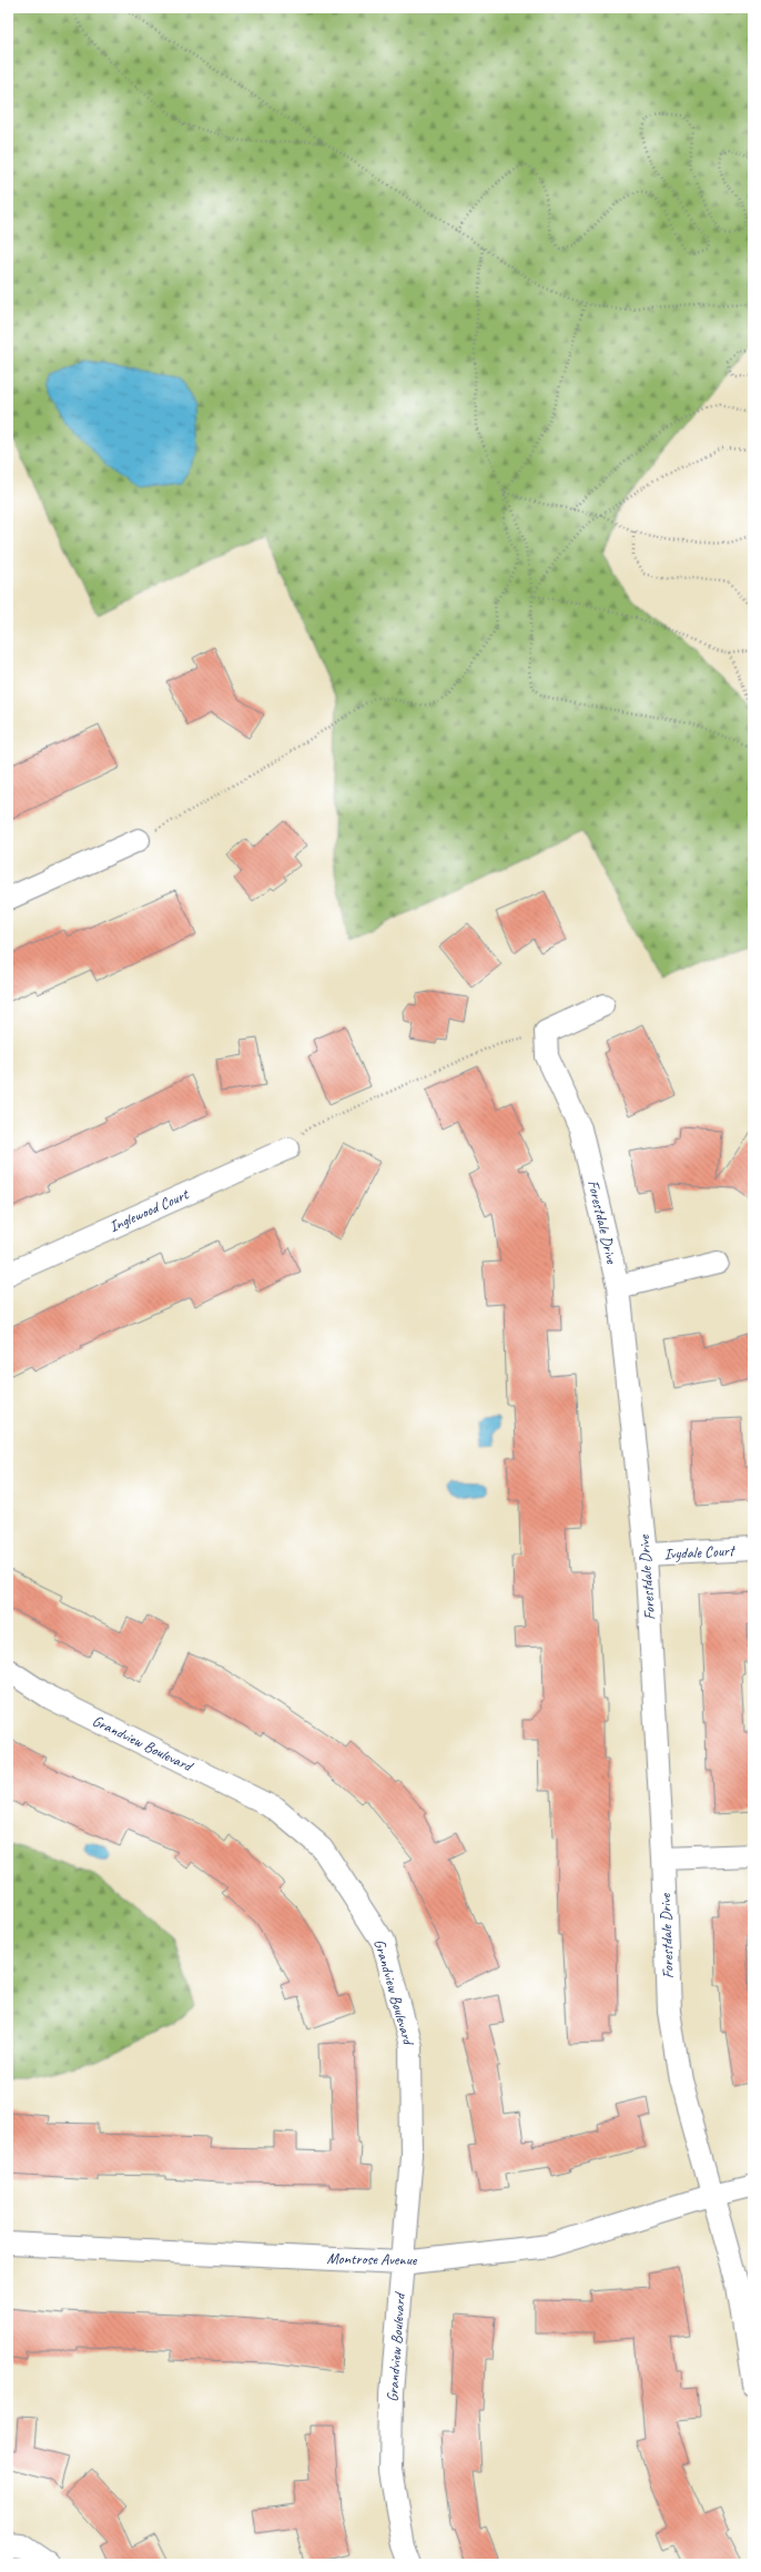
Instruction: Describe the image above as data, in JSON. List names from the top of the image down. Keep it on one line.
{"streets":{"street":["Inglewood Court","Forestdale Drive","Ivydale Court","Grandview Boulevard","Montrose Avenue"]},"crossings":[["Forestdale Drive","Ivydale Court"],["Forestdale Drive","Montrose Avenue"],["Grandview Boulevard","Montrose Avenue"]]}
